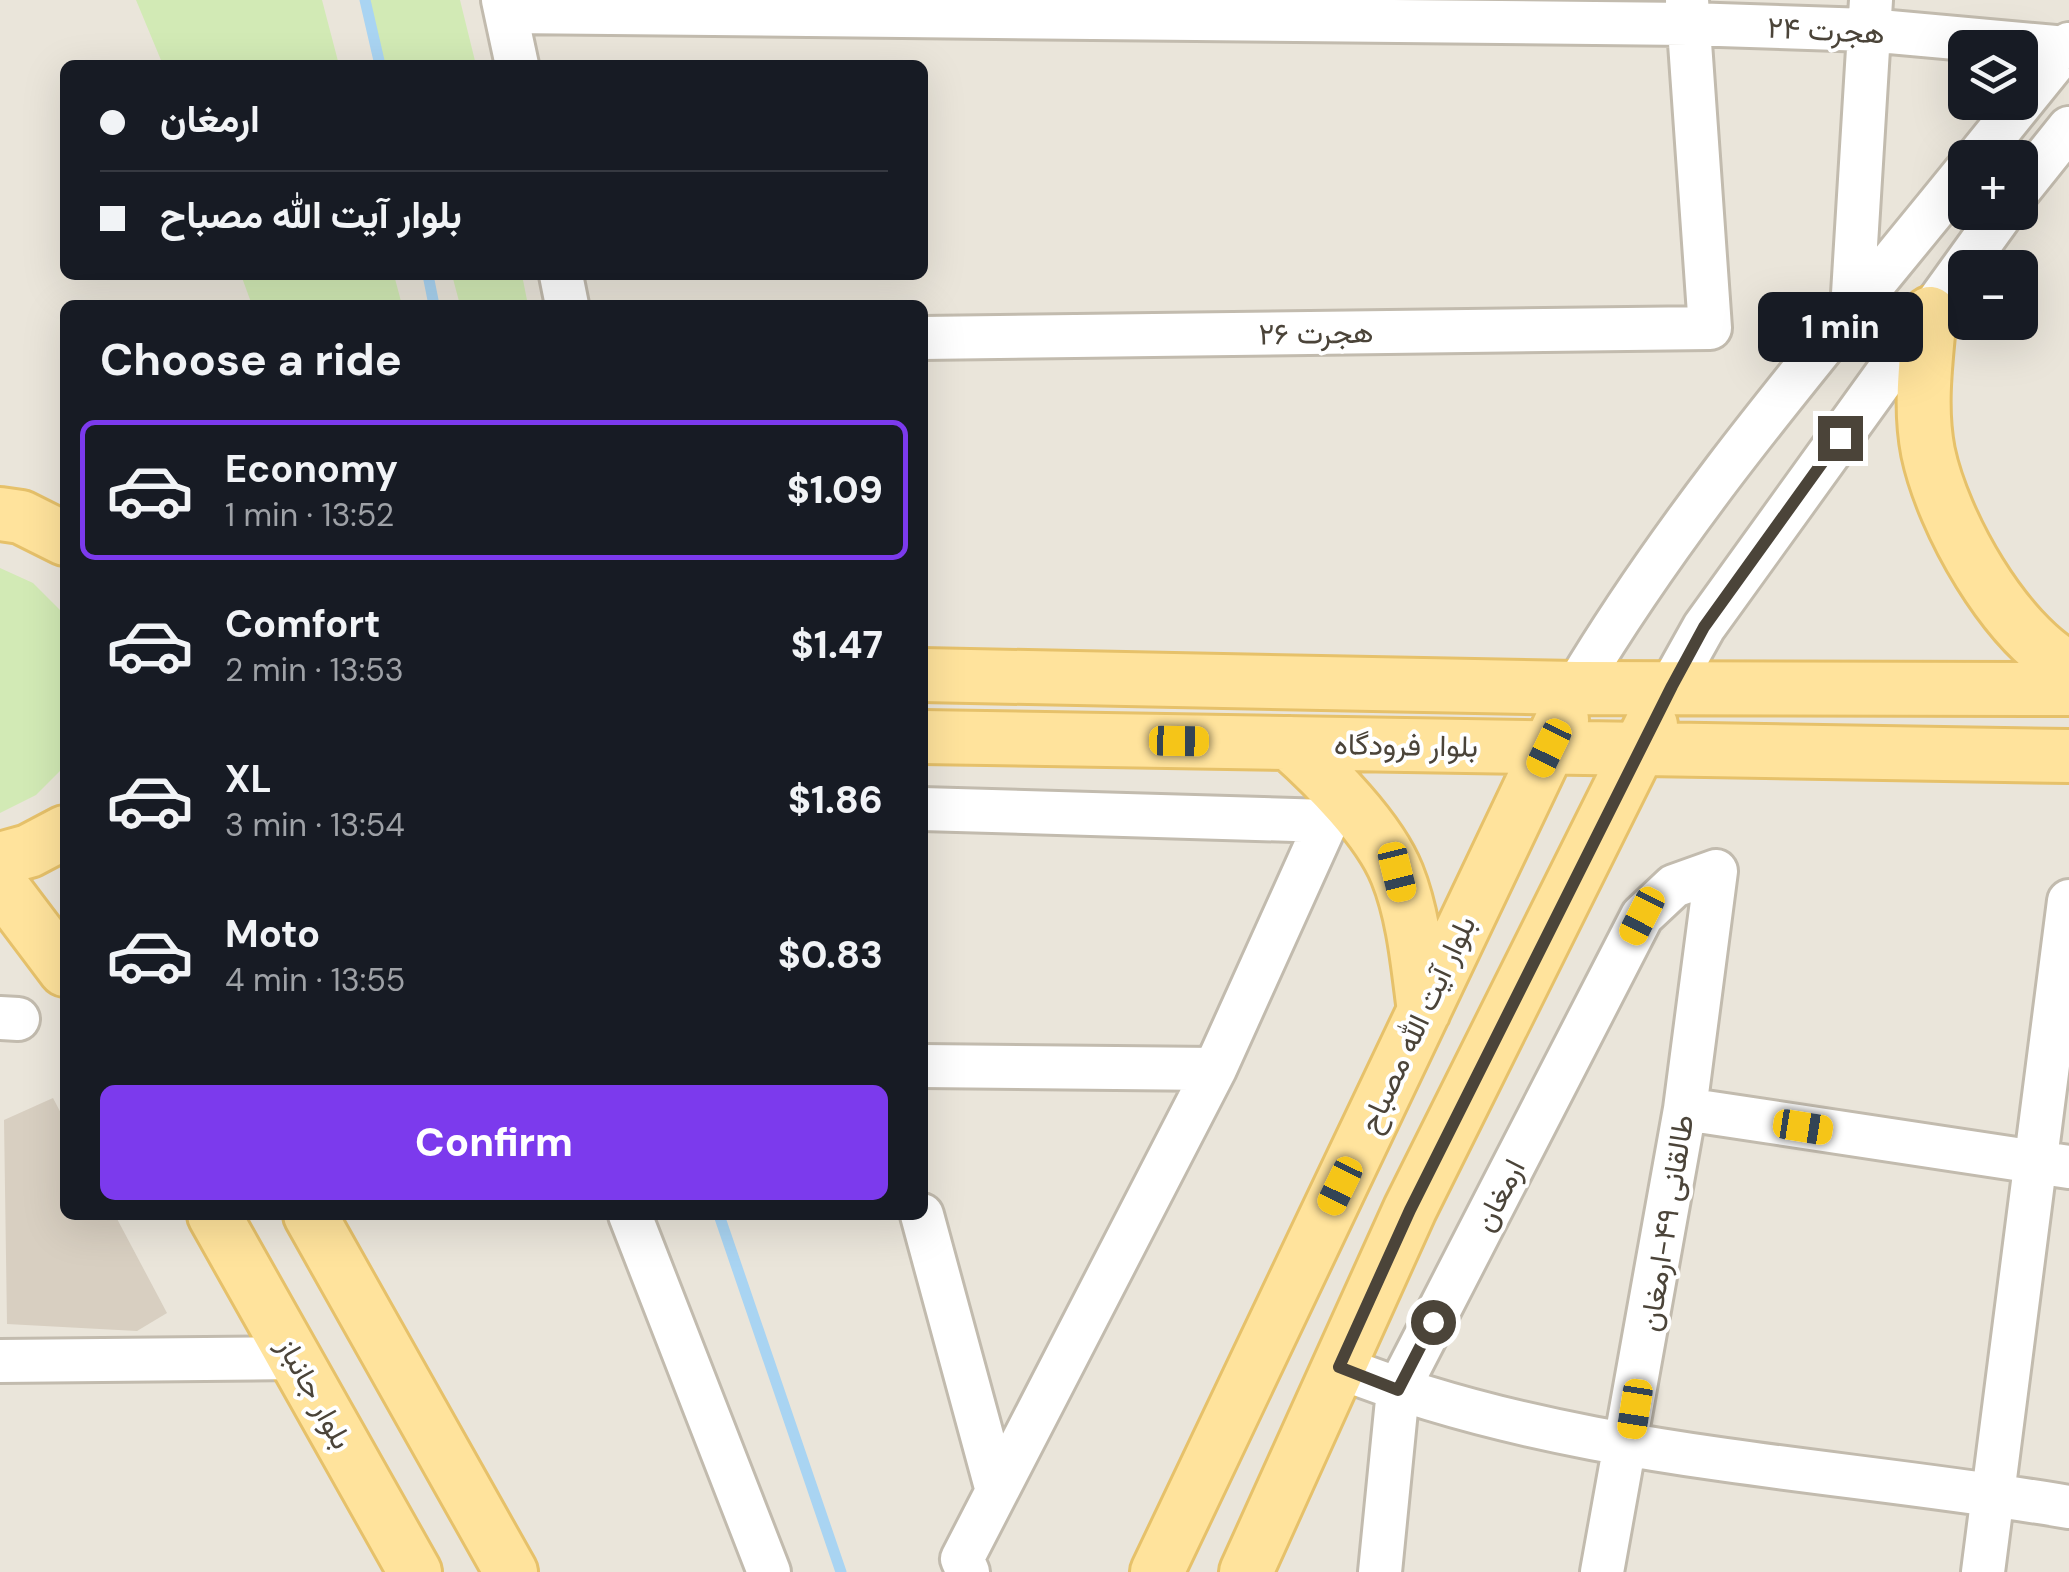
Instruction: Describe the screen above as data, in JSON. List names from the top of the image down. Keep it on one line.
{"streets":{"main road":["بلوار فرودگاه","بلوار آیت الله مصباح","بلوار جانباز"],"street":["هجرت ۲۴","هجرت ۲۶","ارمغان","طالقانی ۴۹-ارمغان"]},"crossings":[["هجرت ۲۴","هجرت ۲۶"],["بلوار فرودگاه","بلوار آیت الله مصباح"],["ارمغان","طالقانی ۴۹-ارمغان"]],"page":{"map_buttons":["+","−"],"banner":["ارمغان","بلوار آیت الله مصباح"],"bubble":"1 min","heading":"Choose a ride","list":[{"name":"Economy","note":"1 min · 13:52","value":"$1.09"},{"name":"Comfort","note":"2 min · 13:53","value":"$1.47"},{"name":"XL","note":"3 min · 13:54","value":"$1.86"},{"name":"Moto","note":"4 min · 13:55","value":"$0.83"}],"buttons":"Confirm"}}
